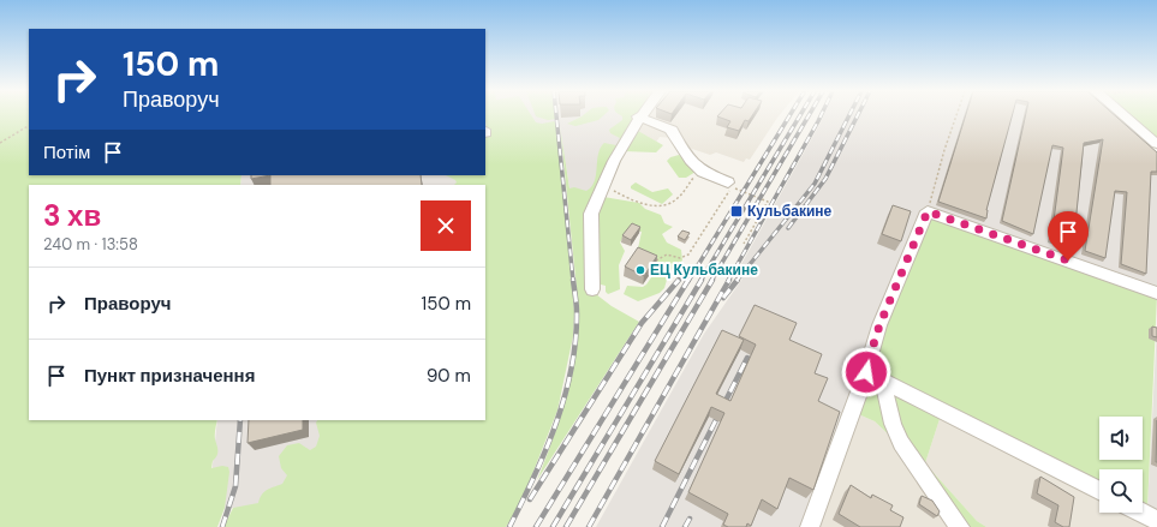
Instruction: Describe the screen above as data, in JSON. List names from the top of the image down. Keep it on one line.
{"places":{"transit":["Кульбакине"],"other":["ЕЦ Кульбакине"]},"page":{"turn":["150 m","Праворуч"],"then":"Потім","heading":["3 хв","240 m · 13:58"],"list":[{"name":"Праворуч","value":"150 m"},{"name":"Пункт призначення","value":"90 m"}]}}
